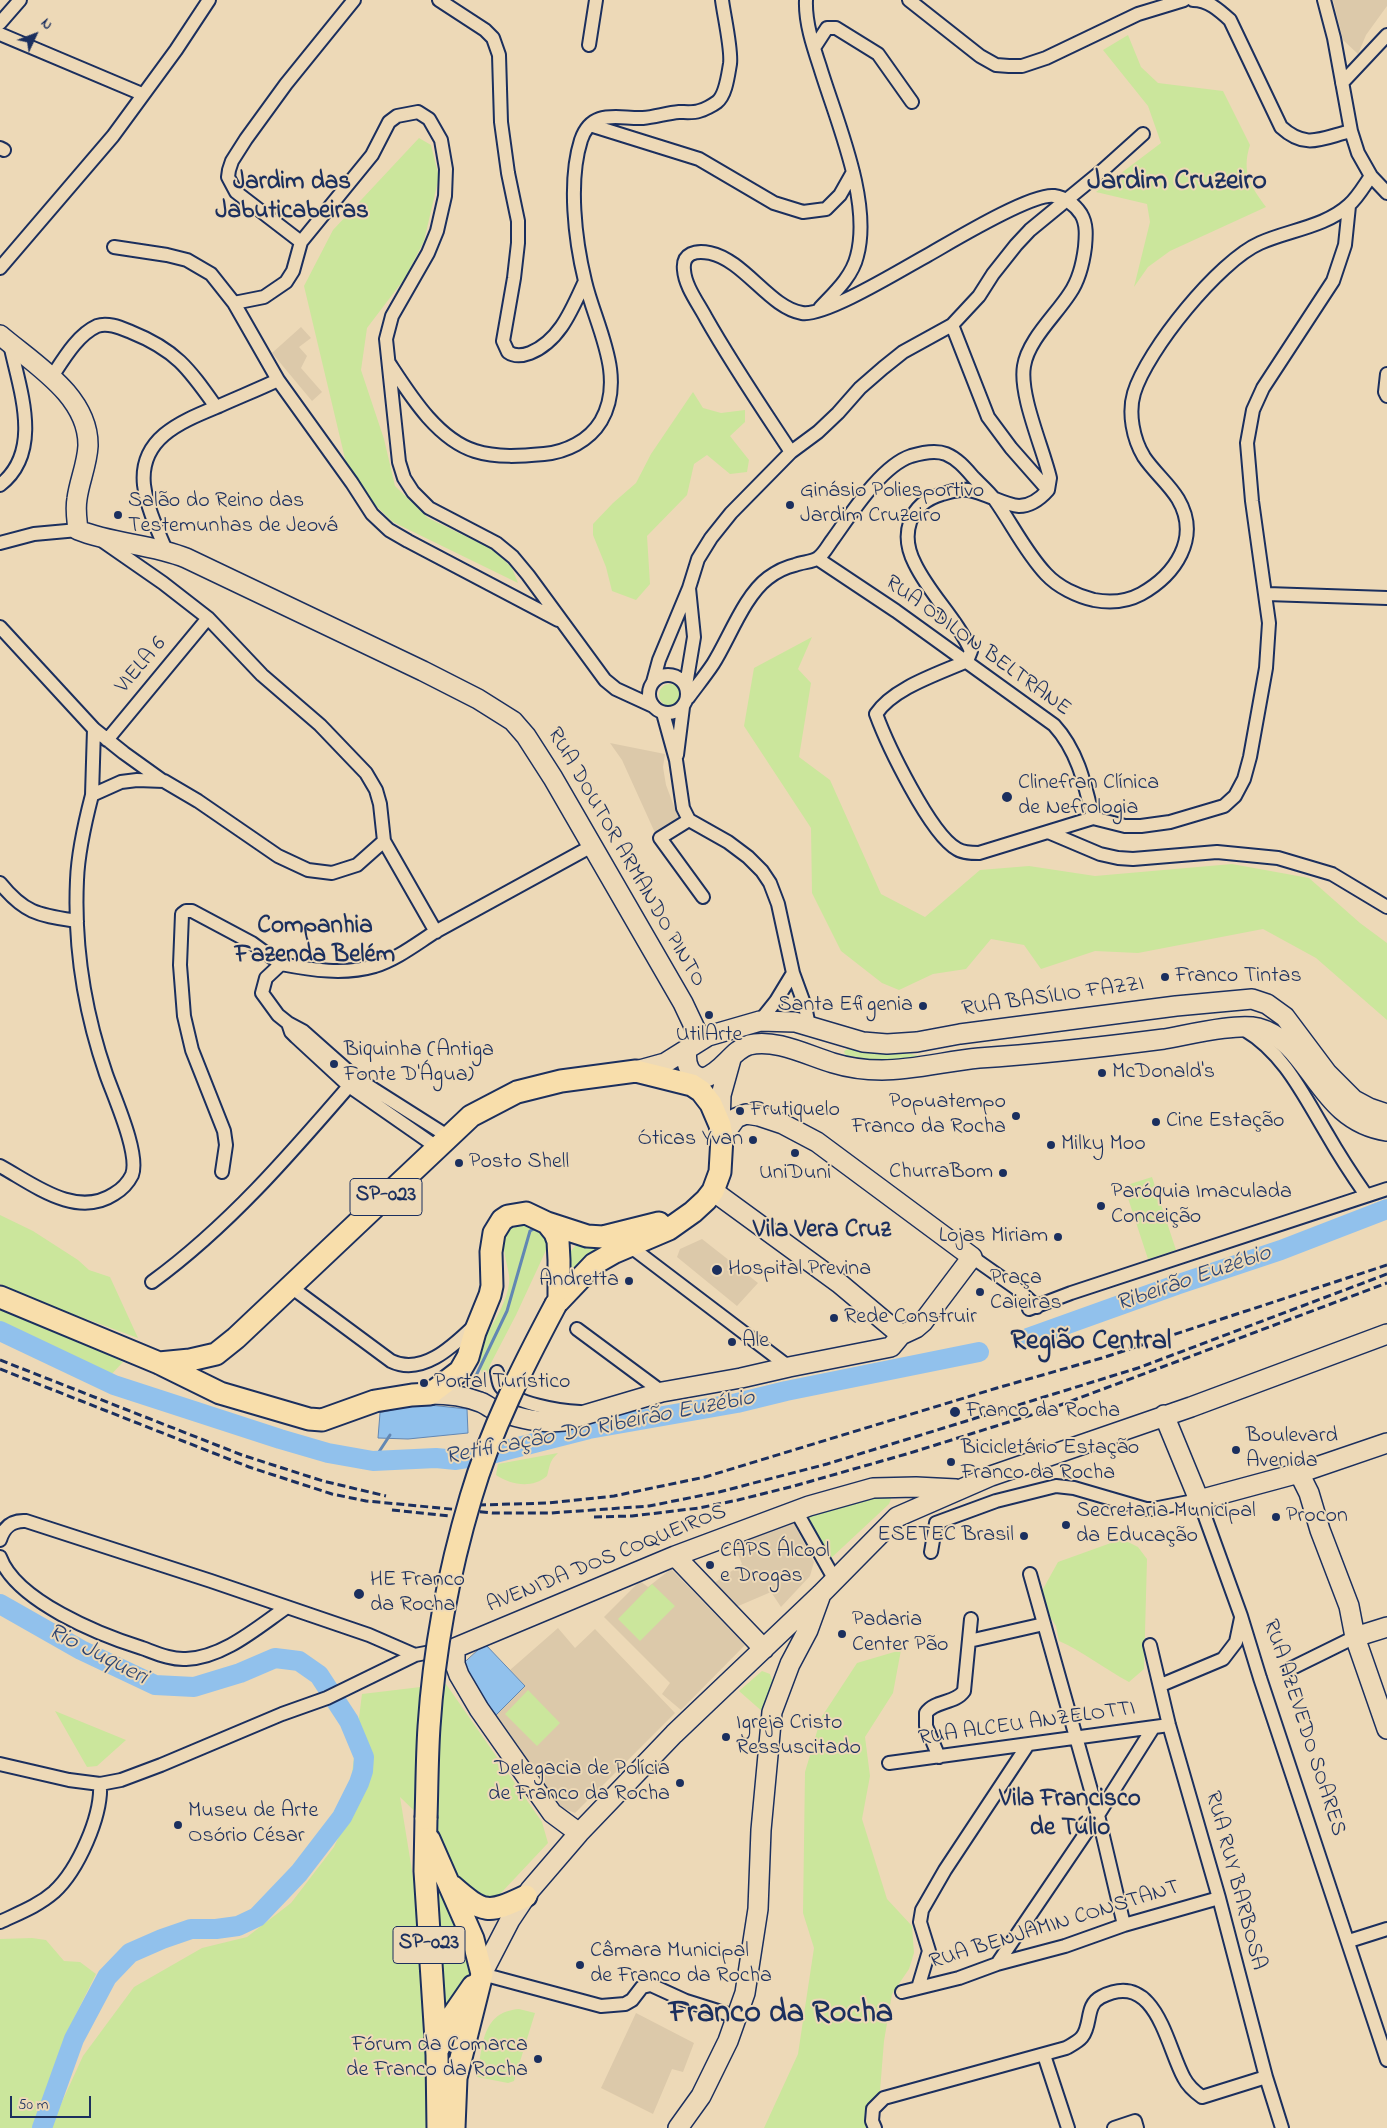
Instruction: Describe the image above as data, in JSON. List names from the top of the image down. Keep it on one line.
{"streets":{"main road":["RUA DOUTOR ARMANDO PINTO","RUA BASÍLIO FAZZI","SP-023","AVENIDA DOS COQUEIROS","RUA AZEVEDO SOARES"],"street":["RUA ODILON BELTRANE","VIELA 6","RUA ALCEU ANZELOTTI","RUA RUY BARBOSA","RUA BENJAMIN CONSTANT"]},"crossings":[["RUA DOUTOR ARMANDO PINTO","RUA BASÍLIO FAZZI"],["RUA DOUTOR ARMANDO PINTO","SP-023"],["RUA BASÍLIO FAZZI","SP-023"],["SP-023","AVENIDA DOS COQUEIROS"],["RUA ALCEU ANZELOTTI","RUA RUY BARBOSA"],["RUA RUY BARBOSA","RUA BENJAMIN CONSTANT"]],"districts":["Jardim Cruzeiro","Jardim das Jabuticabeiras","Companhia Fazenda Belém","Vila Vera Cruz","Região Central","Vila Francisco de Túlio","Franco da Rocha"],"water":["Ribeirão Euzébio","Retificação Do Ribeirão Euzébio","Rio Juqueri"],"places":["Ginásio Poliesportivo Jardim Cruzeiro","Salão do Reino das Testemunhas de Jeová","Clinefran Clínica de Nefrologia","Franco Tintas","Santa Efigenia","UtilArte","Biquinha (Antiga Fonte D'Água)","McDonald's","Frutiquelo","Popuatempo Franco da Rocha","Cine Estação","Óticas Yvan","Milky Moo","UniDuni","Posto Shell","ChurraBom","Paróquia Imaculada Conceição","Lojas Miriam","Hospital Previna","Andretta","Praça Caieiras","Rede Construir","Ale","Portal Turístico","Franco da Rocha","Boulevard Avenida","Bicicletário Estação Franco da Rocha","Procon","Secretaria Municipal da Educação","ESETEC Brasil","CAPS Álcool e Drogas","HE Franco da Rocha","Padaria Center Pão","Igreja Cristo Ressuscitado","Delegacia de Polícia de Franco da Rocha","Museu de Arte Osório César","Câmara Municipal de Franco da Rocha","Fórum da Comarca de Franco da Rocha"],"scale_bar":"50 m","north":"top right"}
